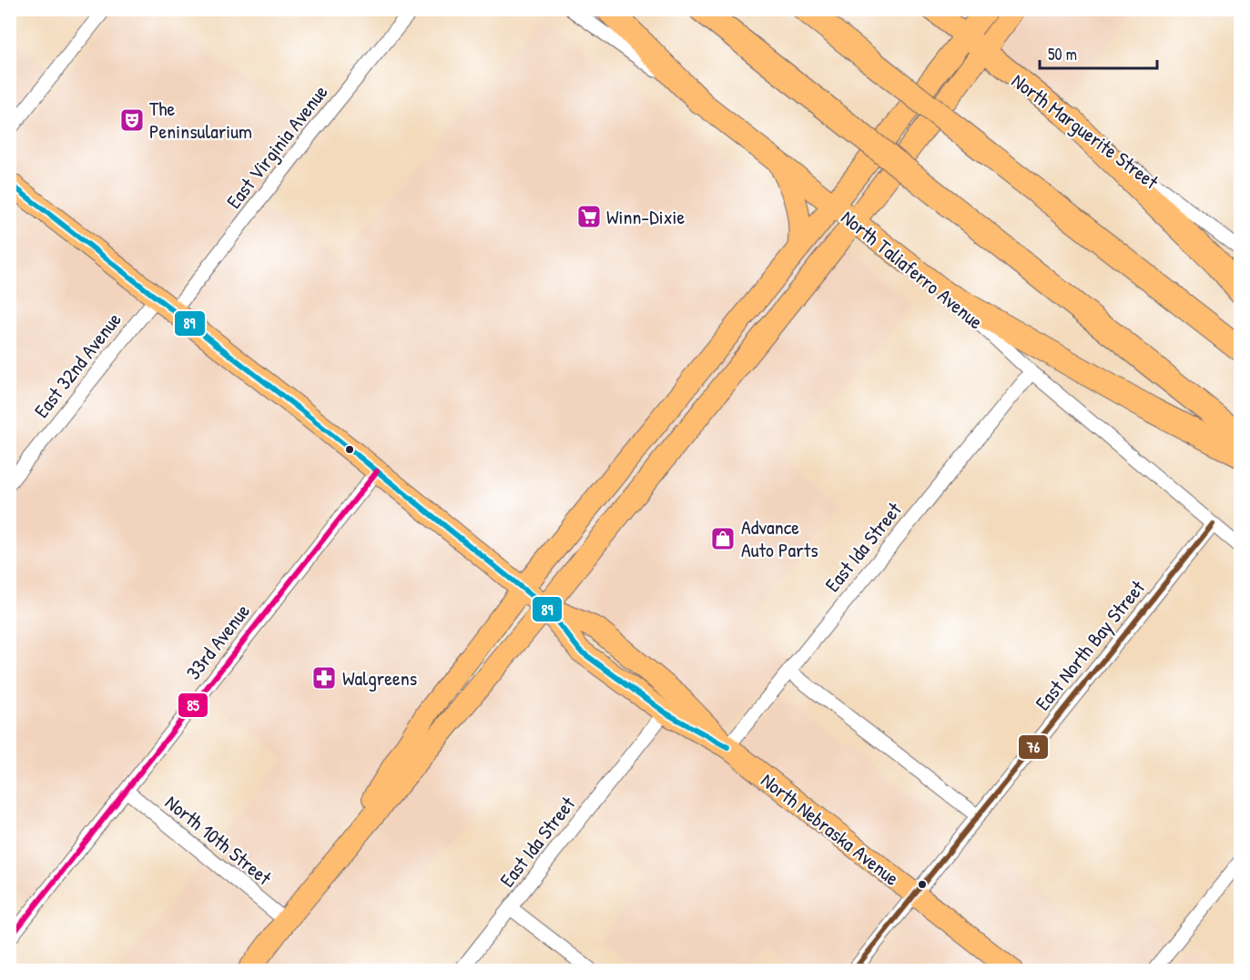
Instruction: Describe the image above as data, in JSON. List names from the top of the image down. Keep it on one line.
{"streets":{"main road":["North Marguerite Street","North Taliaferro Avenue","North Nebraska Avenue"],"street":["East Virginia Avenue","East 32nd Avenue","East Ida Street","33rd Avenue","East North Bay Street","North 10th Street"]},"crossings":[["East Virginia Avenue","North Nebraska Avenue"],["North Taliaferro Avenue","East Ida Street"],["North Taliaferro Avenue","East North Bay Street"],["East 32nd Avenue","North Nebraska Avenue"],["East Ida Street","North Nebraska Avenue"],["33rd Avenue","North Nebraska Avenue"],["33rd Avenue","North 10th Street"],["East North Bay Street","North Nebraska Avenue"]],"places":{"theatre":["The Peninsularium"],"supermarket":["Winn-Dixie"],"shop":["Advance Auto Parts"],"pharmacy":["Walgreens"]},"lines":["transit line 89","transit line 85","transit line 76"],"scale_bar":"50 m"}
